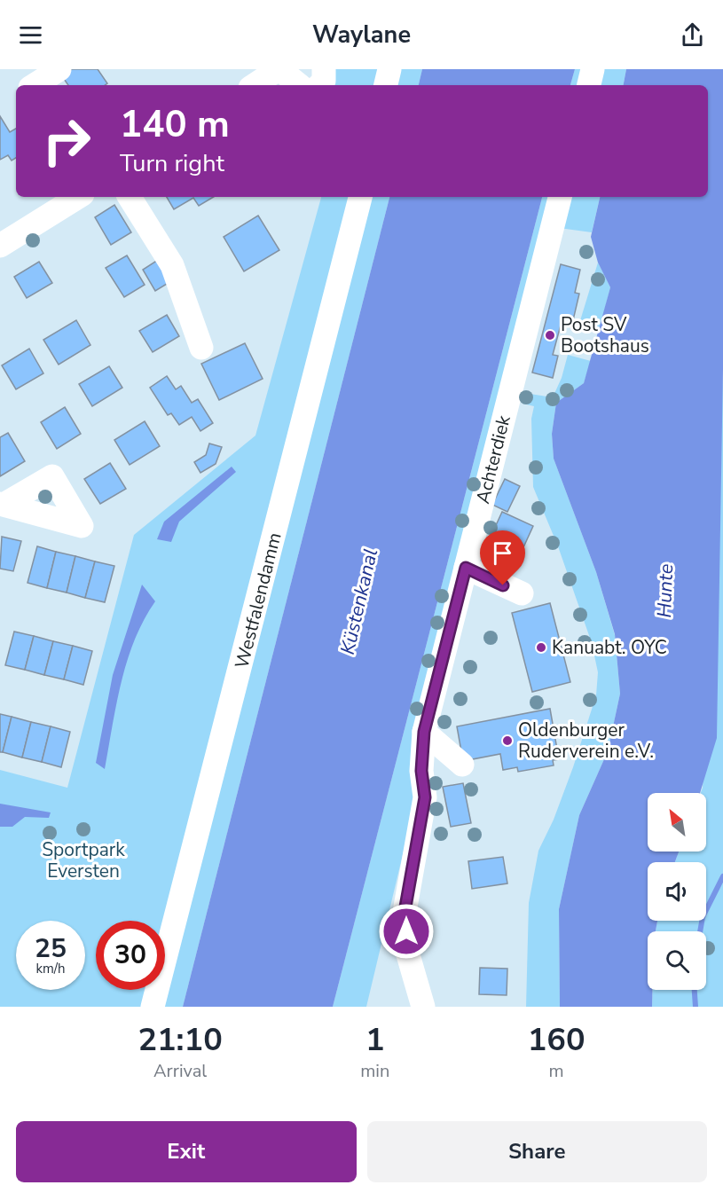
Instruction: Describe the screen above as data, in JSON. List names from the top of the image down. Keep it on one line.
{"streets":{"street":["Achterdiek","Westfalendamm"]},"water":["Hunte","Küstenkanal"],"parks":["Sportpark Eversten"],"places":["Post SV Bootshaus","Kanuabt. OYC","Oldenburger Ruderverein e.V."],"north":"top left","page":{"header":"Waylane","turn":["140 m","Turn right"],"speed":"25 km/h","limit":"30","eta":["21:10","Arrival","1","min","160","m"],"buttons":["Exit","Share"]}}
